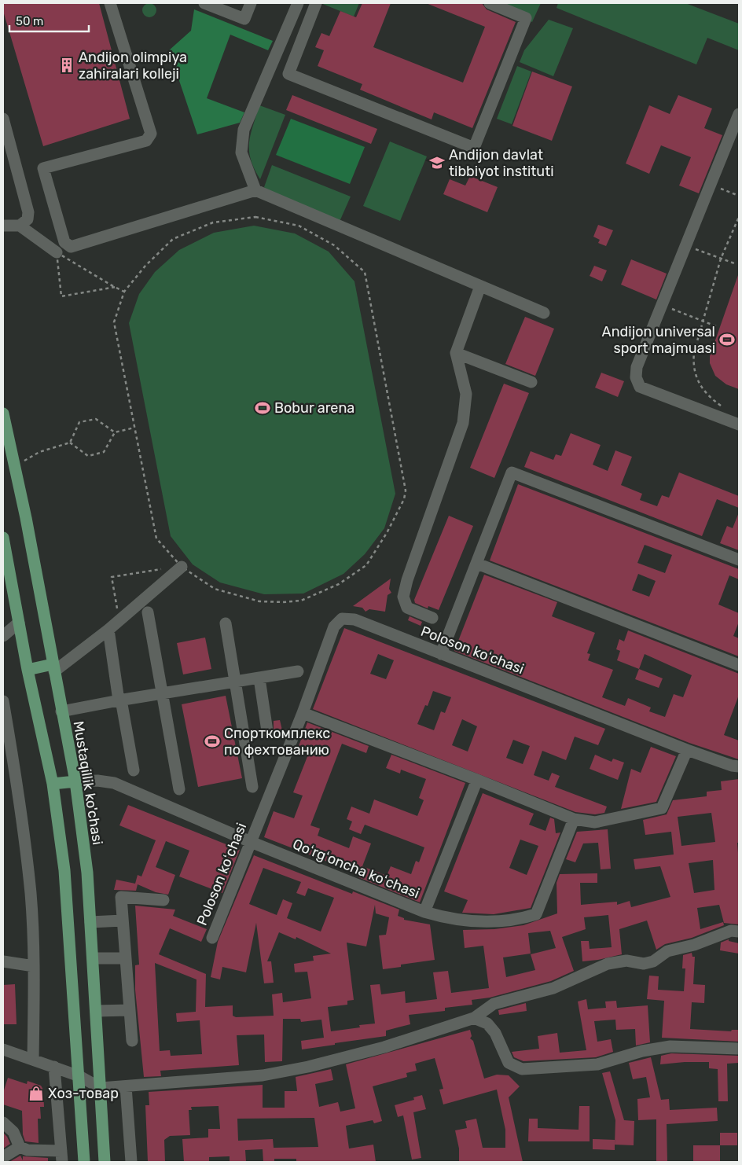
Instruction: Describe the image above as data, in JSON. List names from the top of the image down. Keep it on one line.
{"streets":{"main road":["Mustaqillik ko'chasi"],"street":["Poloson koʻchasi","Qoʻrgʻoncha koʻchasi"]},"crossings":[["Poloson koʻchasi","Qoʻrgʻoncha koʻchasi"],["Mustaqillik ko'chasi","Qoʻrgʻoncha koʻchasi"]],"places":{"building":["Andijon olimpiya zahiralari kolleji"],"school or university":["Andijon davlat tibbiyot instituti"],"sports":["Andijon universal sport majmuasi","Bobur arena","Спорткомплекс по фехтованию"],"shop":["Хоз-товар"]},"scale_bar":"50 m"}
